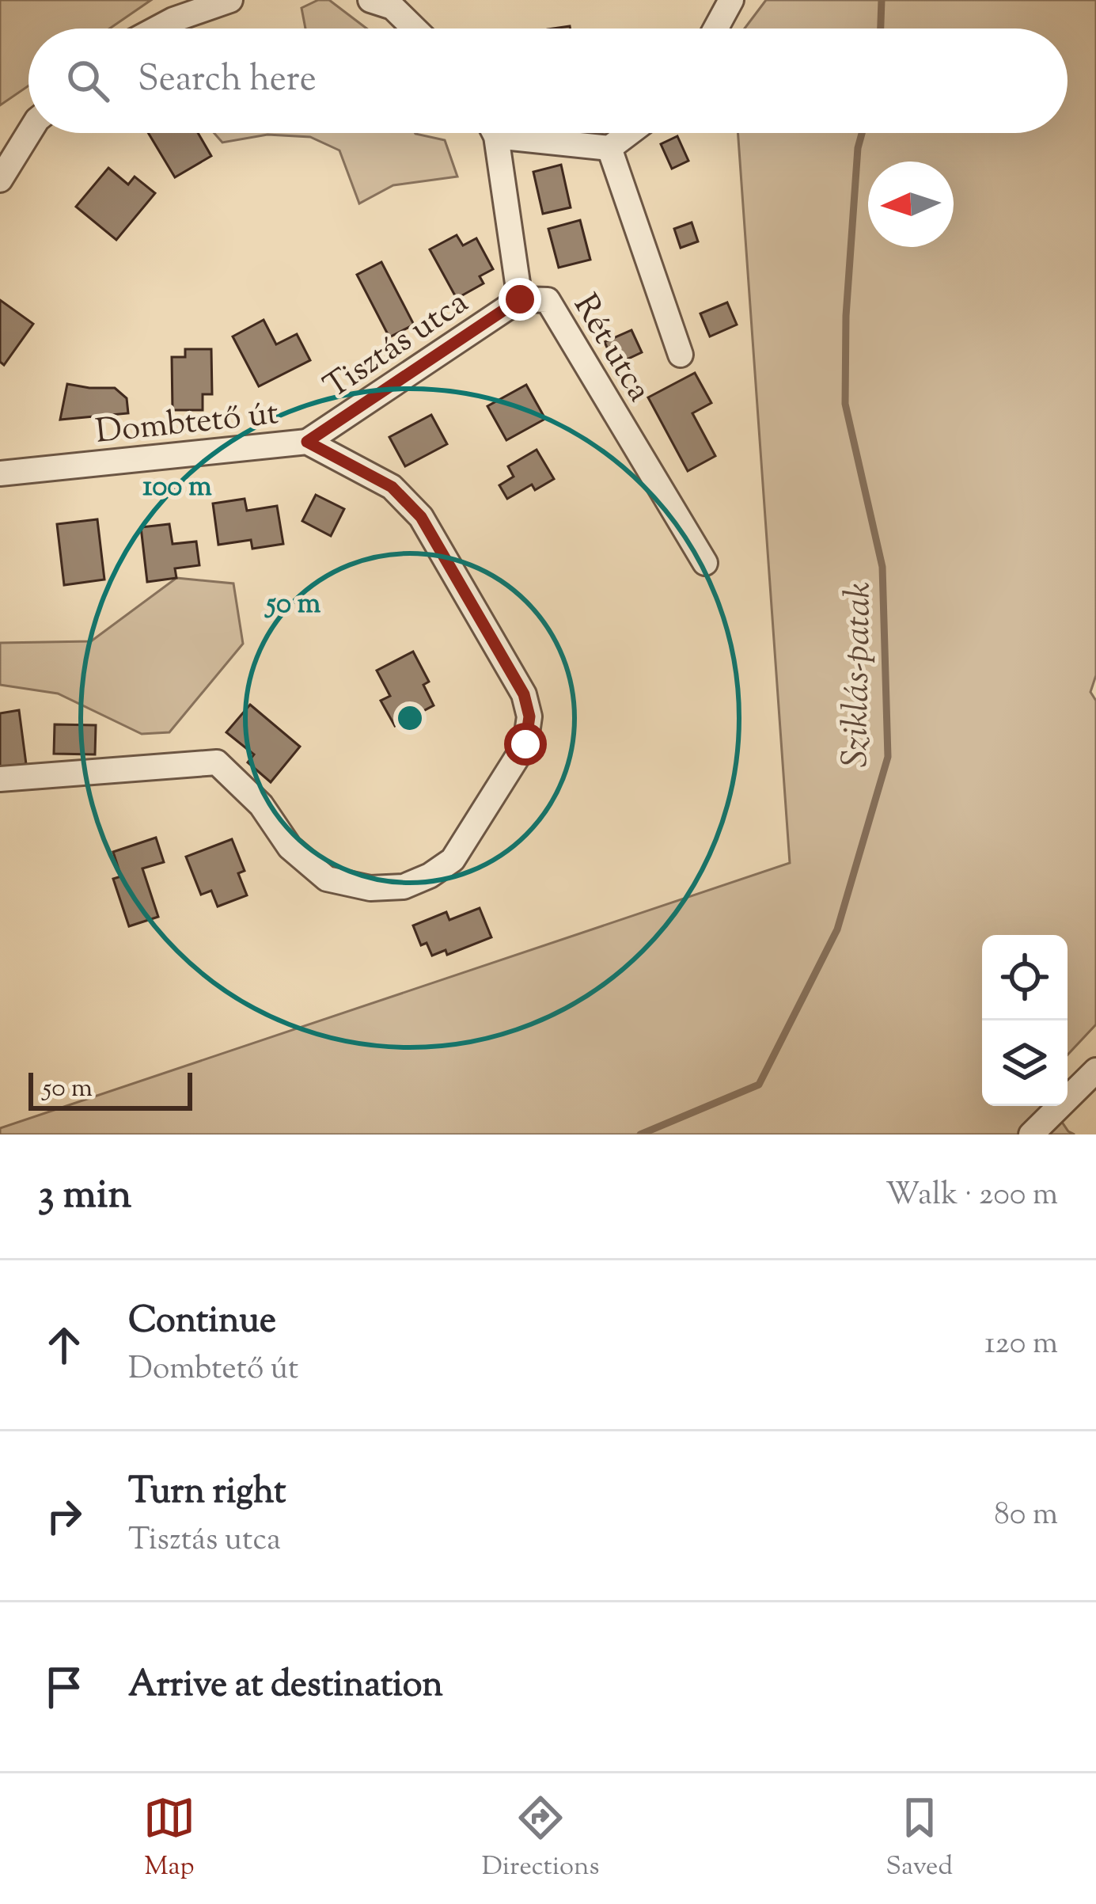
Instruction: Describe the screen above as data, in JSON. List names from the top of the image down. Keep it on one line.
{"streets":{"street":["Tisztás utca","Rét utca","Dombtető út"]},"crossings":[["Tisztás utca","Rét utca"],["Tisztás utca","Dombtető út"]],"water":["Sziklás-patak"],"scale_bar":"50 m","north":"left","page":{"search":"Search here","scale":"50 m","heading":["3 min","Walk · 200 m"],"list":[["Continue","Dombtető út","120 m"],["Turn right","Tisztás utca","80 m"],"Arrive at destination"],"nav":["Map","Directions","Saved"]},"rings":["100 m","50 m"]}
